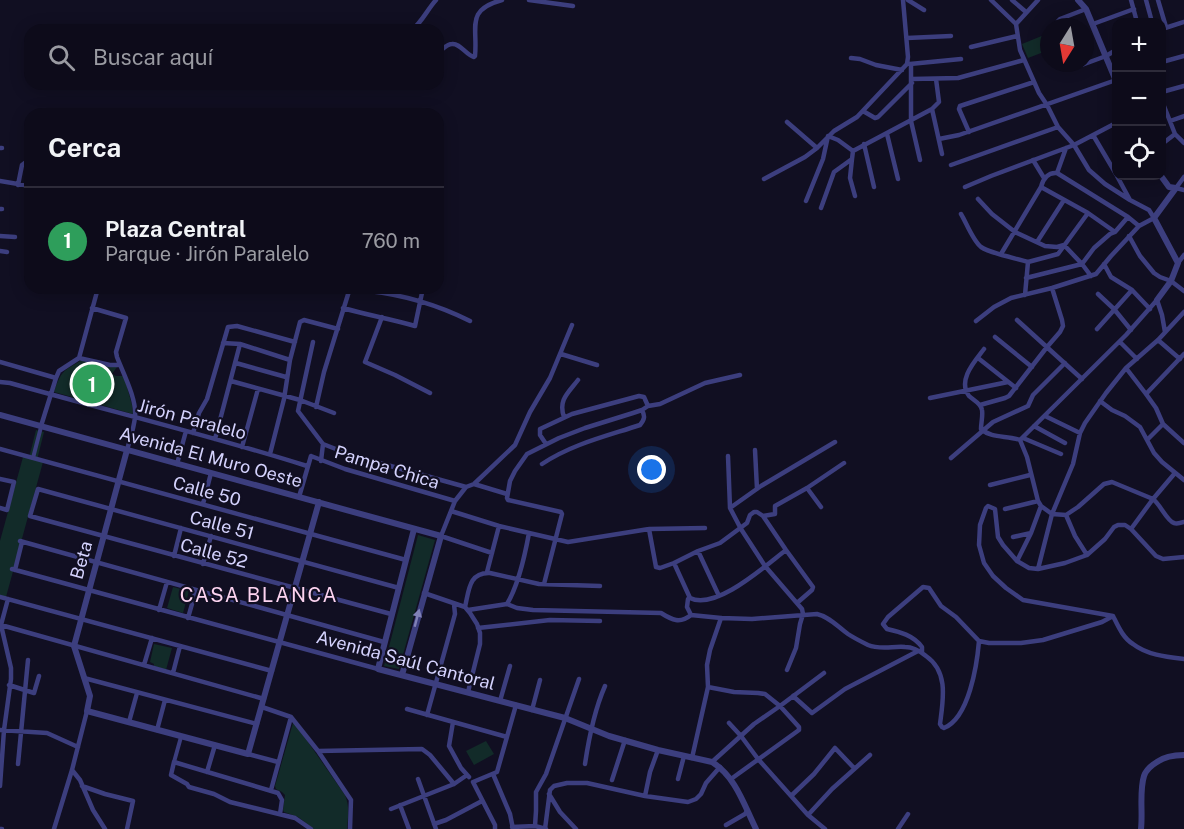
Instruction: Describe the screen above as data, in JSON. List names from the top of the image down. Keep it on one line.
{"streets":{"street":["Jirón Paralelo","Avenida El Muro Oeste","Pampa Chica","Calle 50","Calle 51","Calle 52","Beta","Avenida Saúl Cantoral"]},"crossings":[["Jirón Paralelo","Pampa Chica"],["Jirón Paralelo","Beta"],["Avenida El Muro Oeste","Beta"],["Calle 50","Beta"],["Calle 51","Calle 52"],["Calle 51","Beta"],["Calle 52","Beta"],["Beta","Avenida Saúl Cantoral"]],"districts":["CASA BLANCA"],"north":"bottom","page":{"map_buttons":["+","−"],"search":"Buscar aquí","heading":"Cerca","list":[{"mark":"1","name":"Plaza Central","note":"Parque · Jirón Paralelo","value":"760 m"}],"pins":"1"}}
